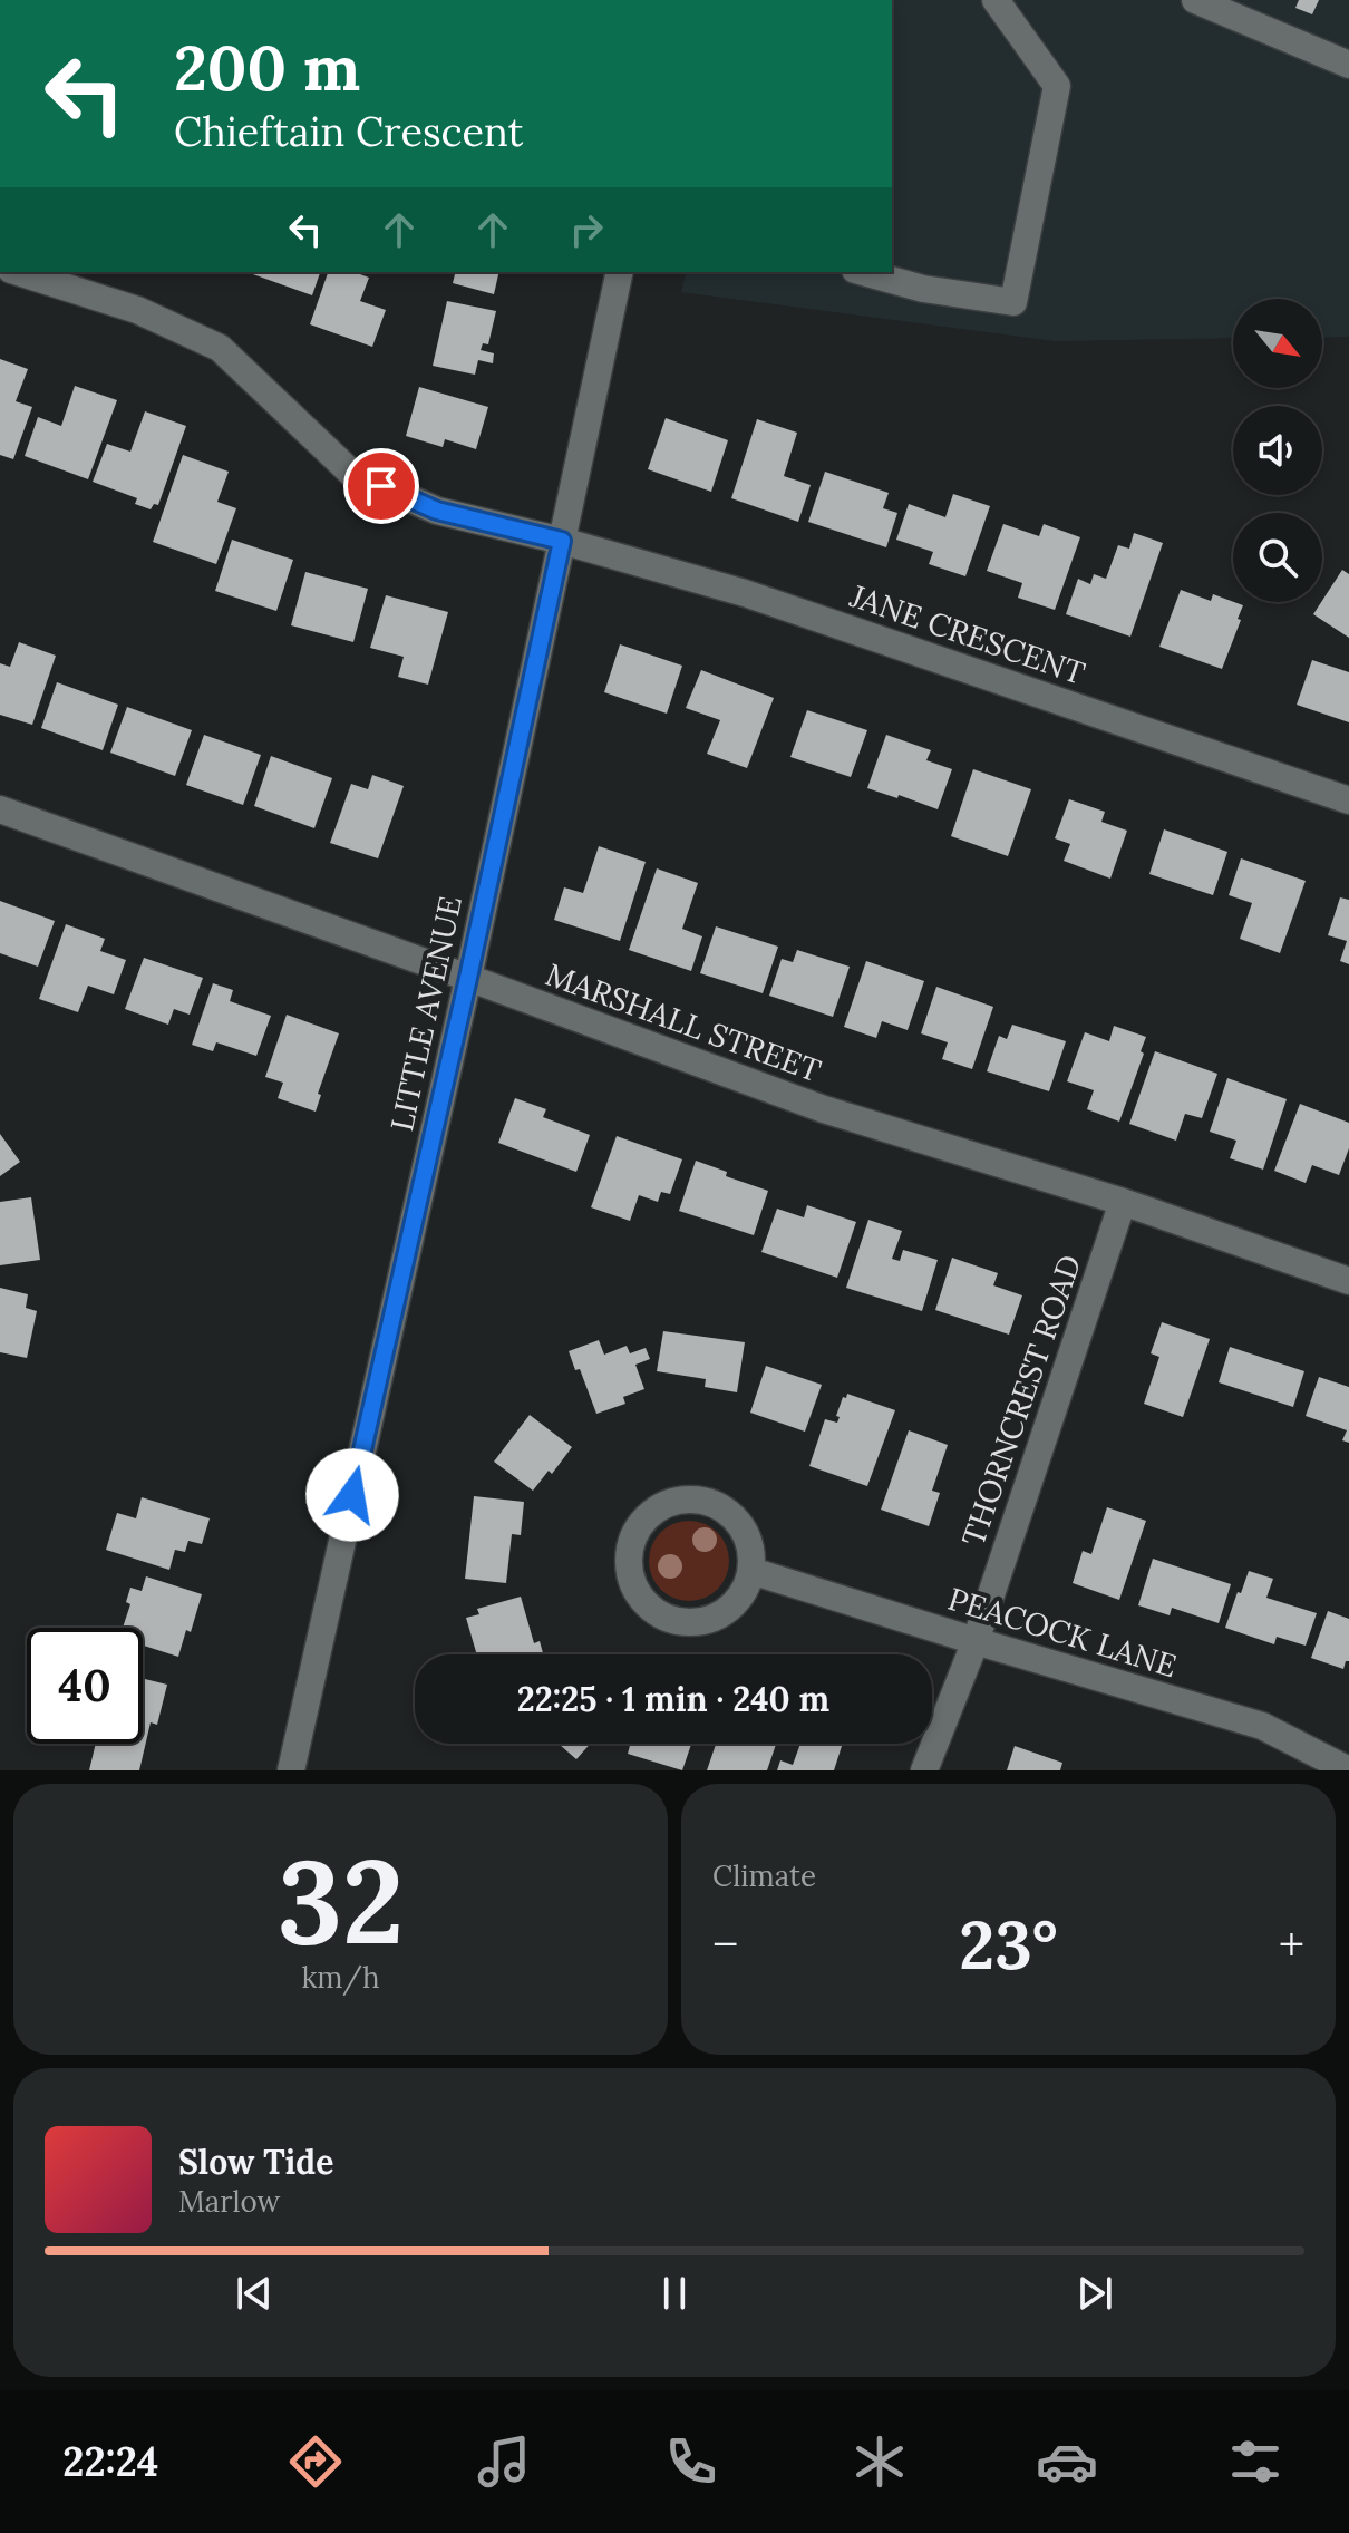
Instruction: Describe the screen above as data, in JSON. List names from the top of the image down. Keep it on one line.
{"streets":{"street":["JANE CRESCENT","LITTLE AVENUE","MARSHALL STREET","THORNCREST ROAD","PEACOCK LANE"]},"crossings":[["JANE CRESCENT","LITTLE AVENUE"],["LITTLE AVENUE","MARSHALL STREET"],["MARSHALL STREET","THORNCREST ROAD"],["THORNCREST ROAD","PEACOCK LANE"]],"north":"bottom right","page":{"turn":["200 m","Chieftain Crescent"],"limit":"40","trip":"22:25 · 1 min · 240 m","tile":[["32","km/h"],"Climate"],"heat":["−","23°","+"],"song":["Slow Tide","Marlow"],"tabs":"22:24"}}
